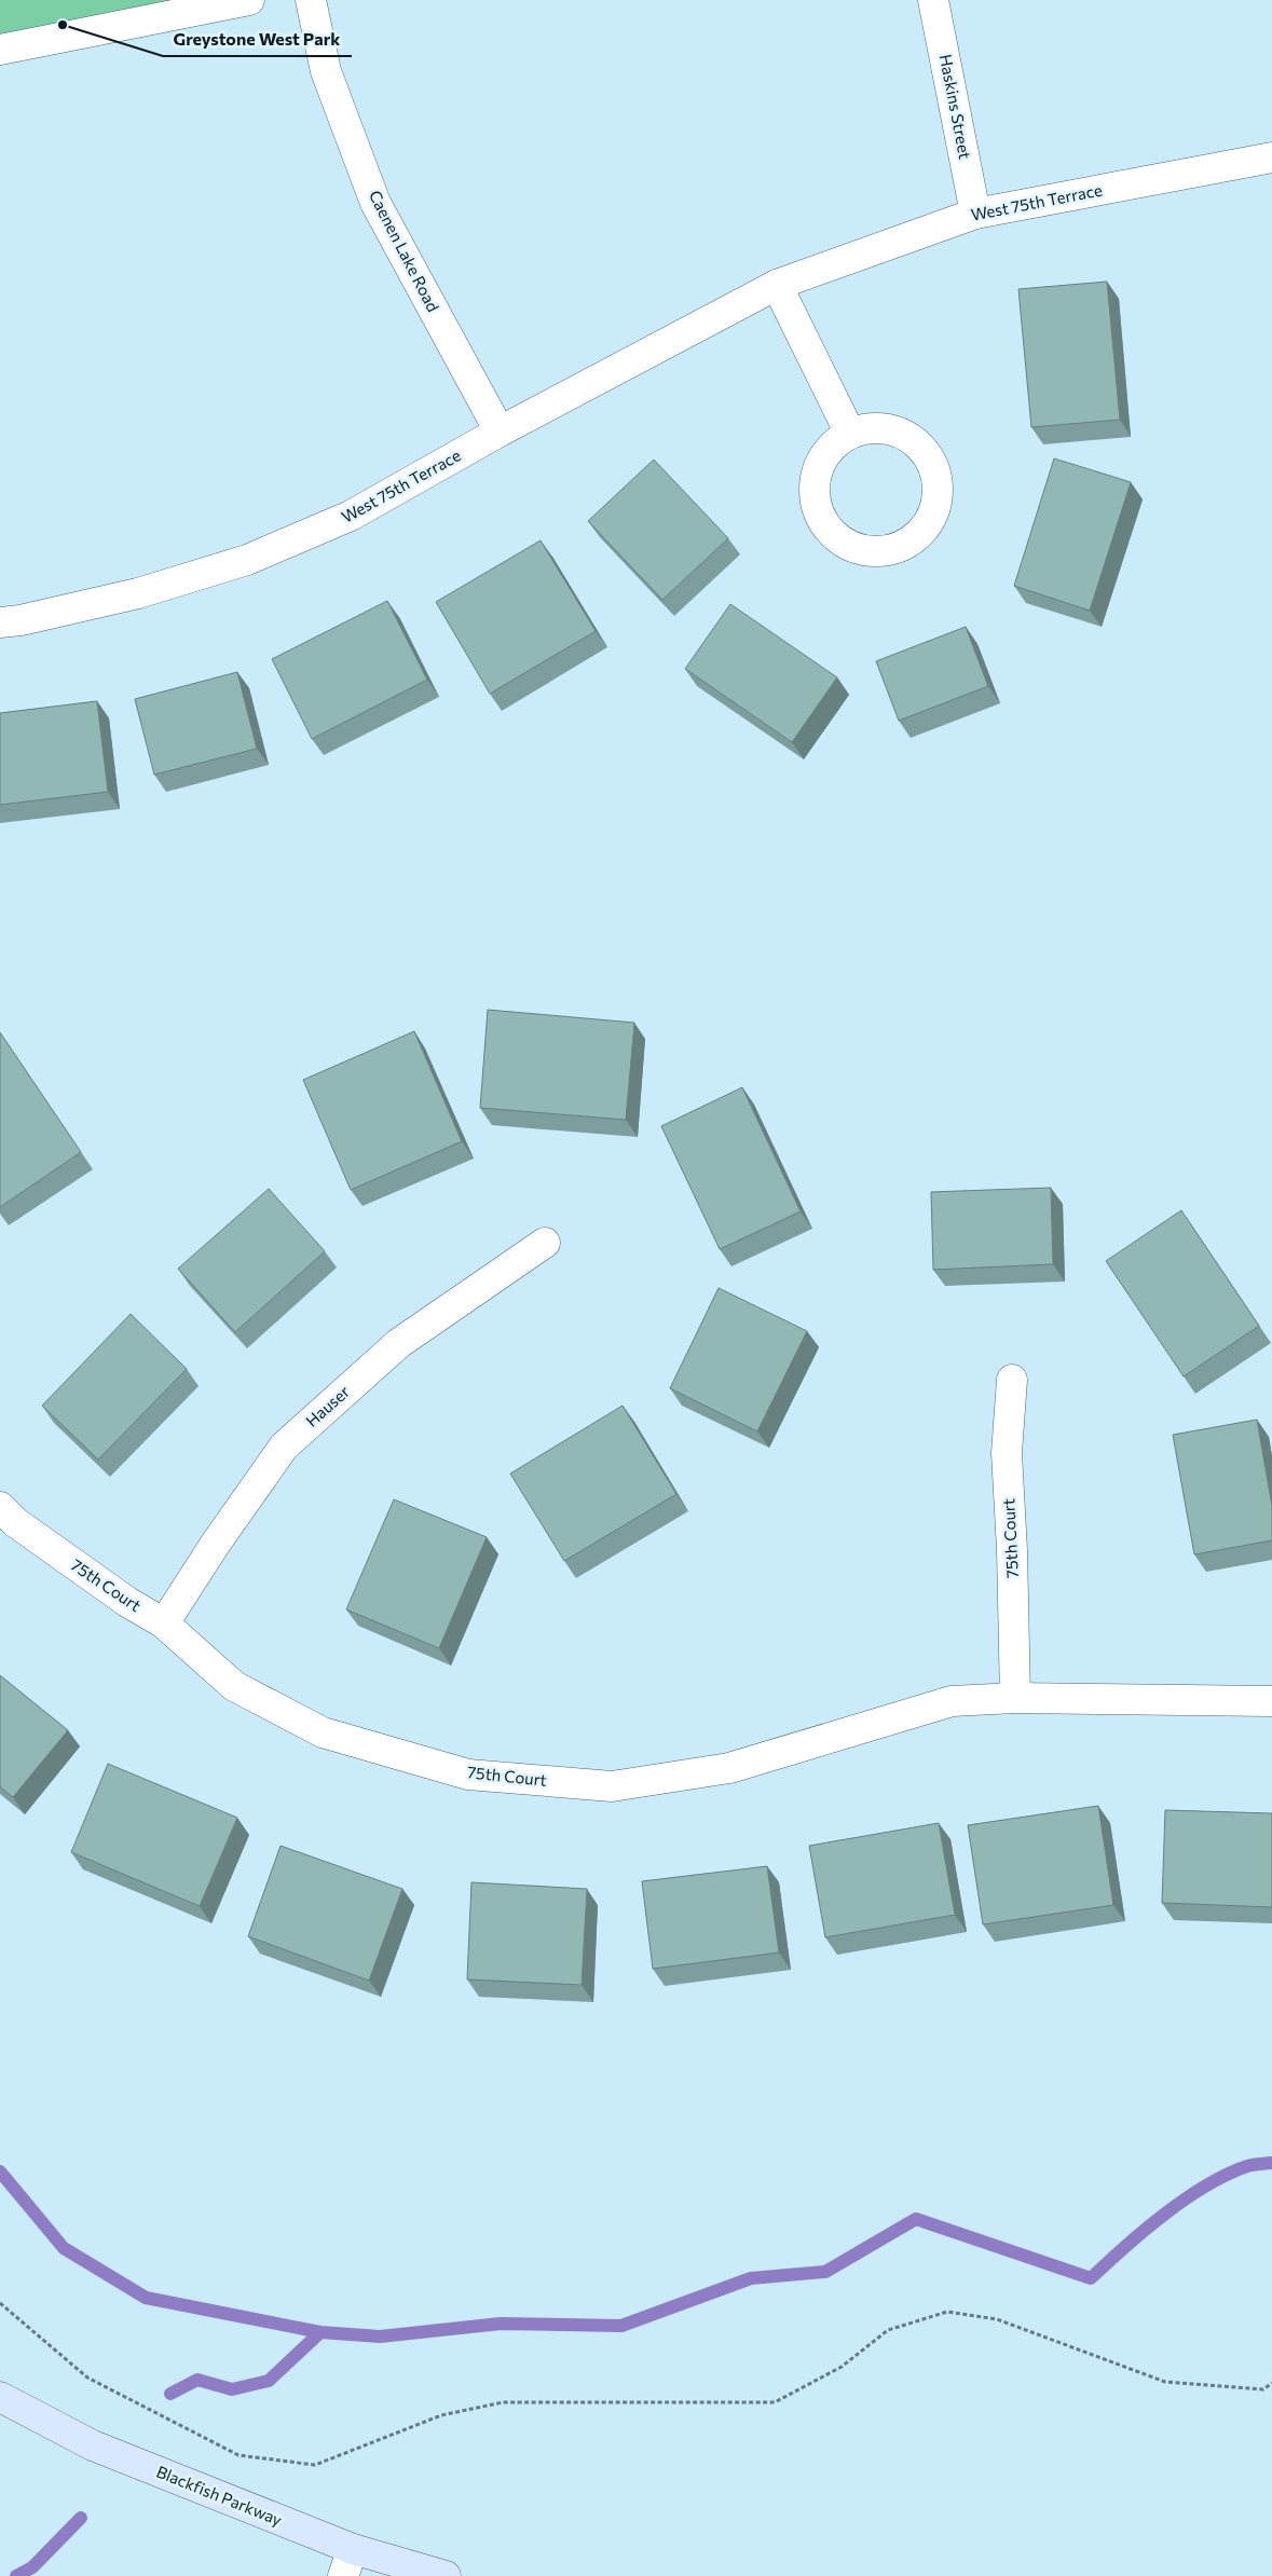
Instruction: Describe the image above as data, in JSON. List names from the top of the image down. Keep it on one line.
{"streets":{"main road":["Blackfish Parkway"],"street":["Haskins Street","West 75th Terrace","Caenen Lake Road","Hauser","75th Court"]},"crossings":[["Haskins Street","West 75th Terrace"],["West 75th Terrace","Caenen Lake Road"],["Hauser","75th Court"]],"places":["Greystone West Park"]}
